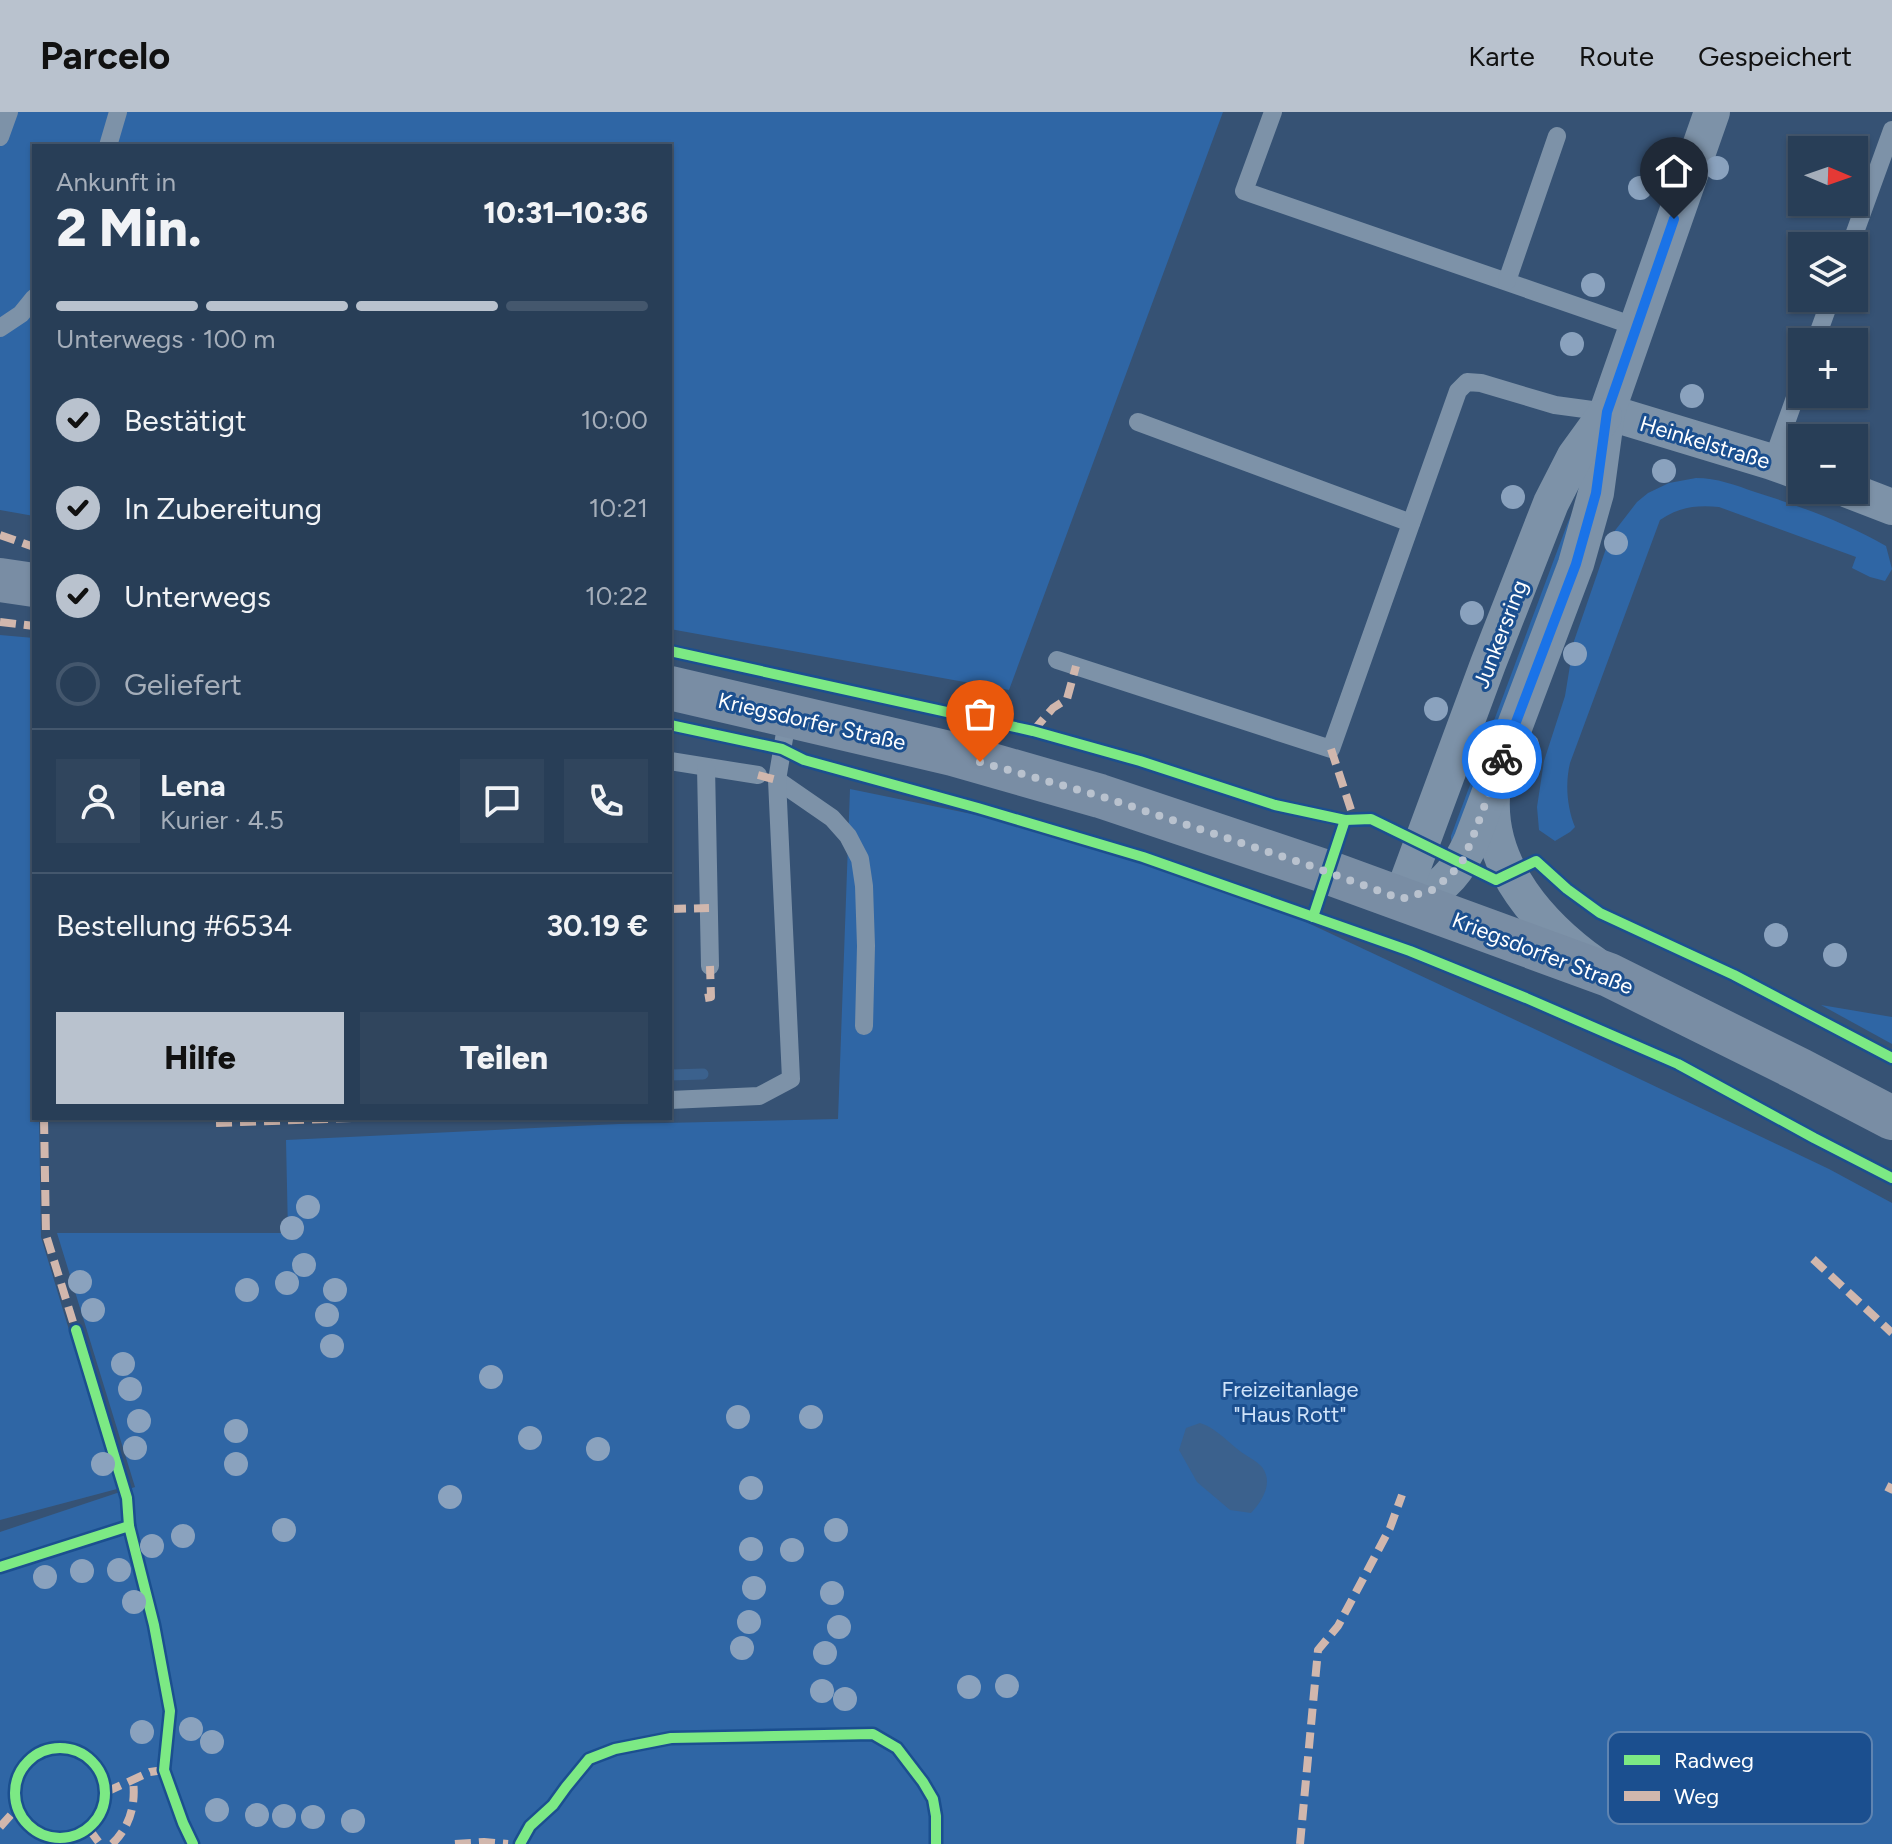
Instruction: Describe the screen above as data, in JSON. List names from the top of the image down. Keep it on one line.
{"streets":{"main road":["Kriegsdorfer Straße"],"street":["Heinkelstraße","Junkersring"]},"crossings":[["Heinkelstraße","Junkersring"],["Junkersring","Kriegsdorfer Straße"]],"parks":["Freizeitanlage \"Haus Rott\""],"legend":["Radweg","Weg"],"north":"right","page":{"header":"Parcelo","nav":["Karte","Route","Gespeichert"],"map_buttons":["+","−"],"heading":["2 Min.","Ankunft in","10:31–10:36"],"panel":["Lena","Kurier · 4.5","Bestellung #6534","30.19 €"],"bar":"Unterwegs · 100 m","list":[["Bestätigt","10:00"],["In Zubereitung","10:21"],["Unterwegs","10:22"],"Geliefert"],"buttons":["Hilfe","Teilen"]}}
